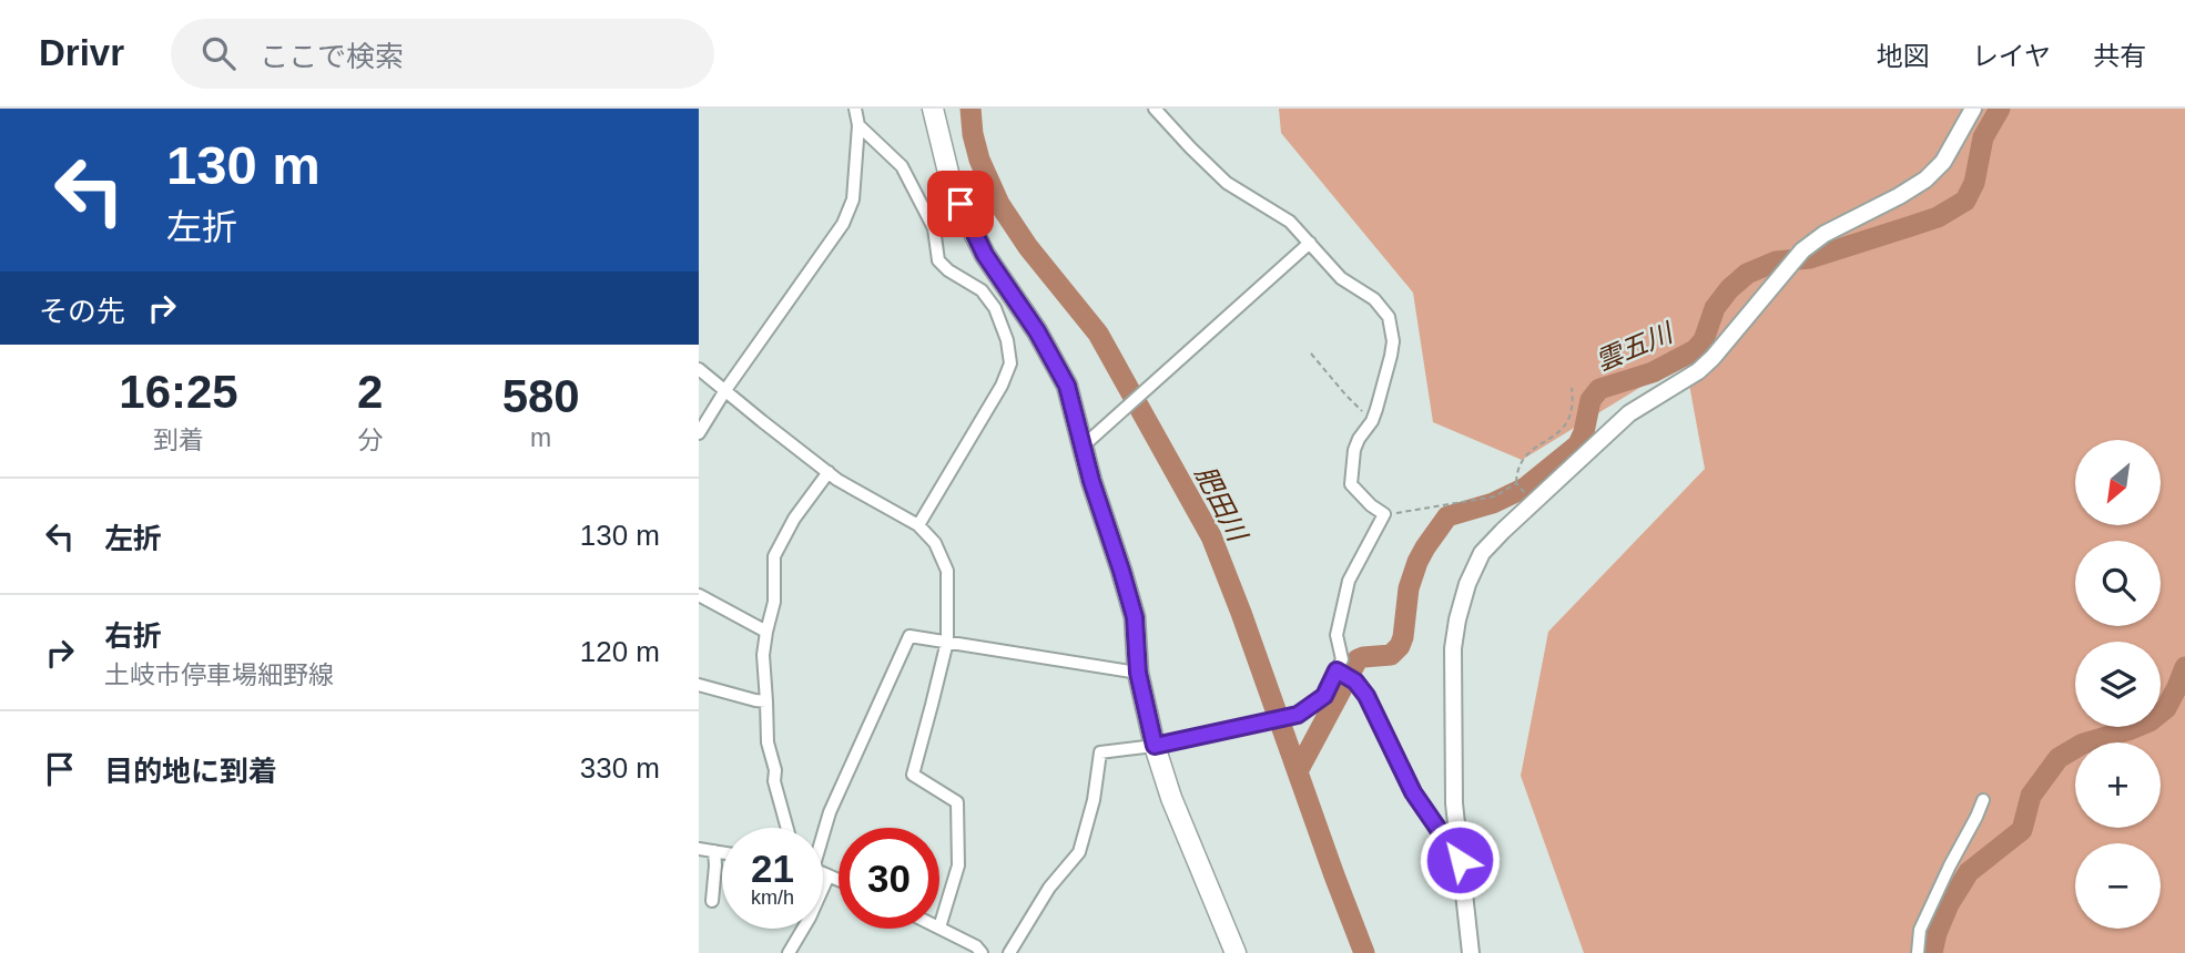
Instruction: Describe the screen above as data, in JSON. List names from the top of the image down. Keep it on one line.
{"water":["雲五川","肥田川"],"north":"bottom left","page":{"header":"Drivr","search":"ここで検索","nav":["地図","レイヤ","共有"],"turn":["130 m","左折"],"then":"その先","eta":["16:25","到着","2","分","580","m"],"map_buttons":["+","−"],"list":[{"name":"左折","value":"130 m"},{"name":"右折","note":"土岐市停車場細野線","value":"120 m"},{"name":"目的地に到着","value":"330 m"}],"speed":"21 km/h","limit":"30"}}
